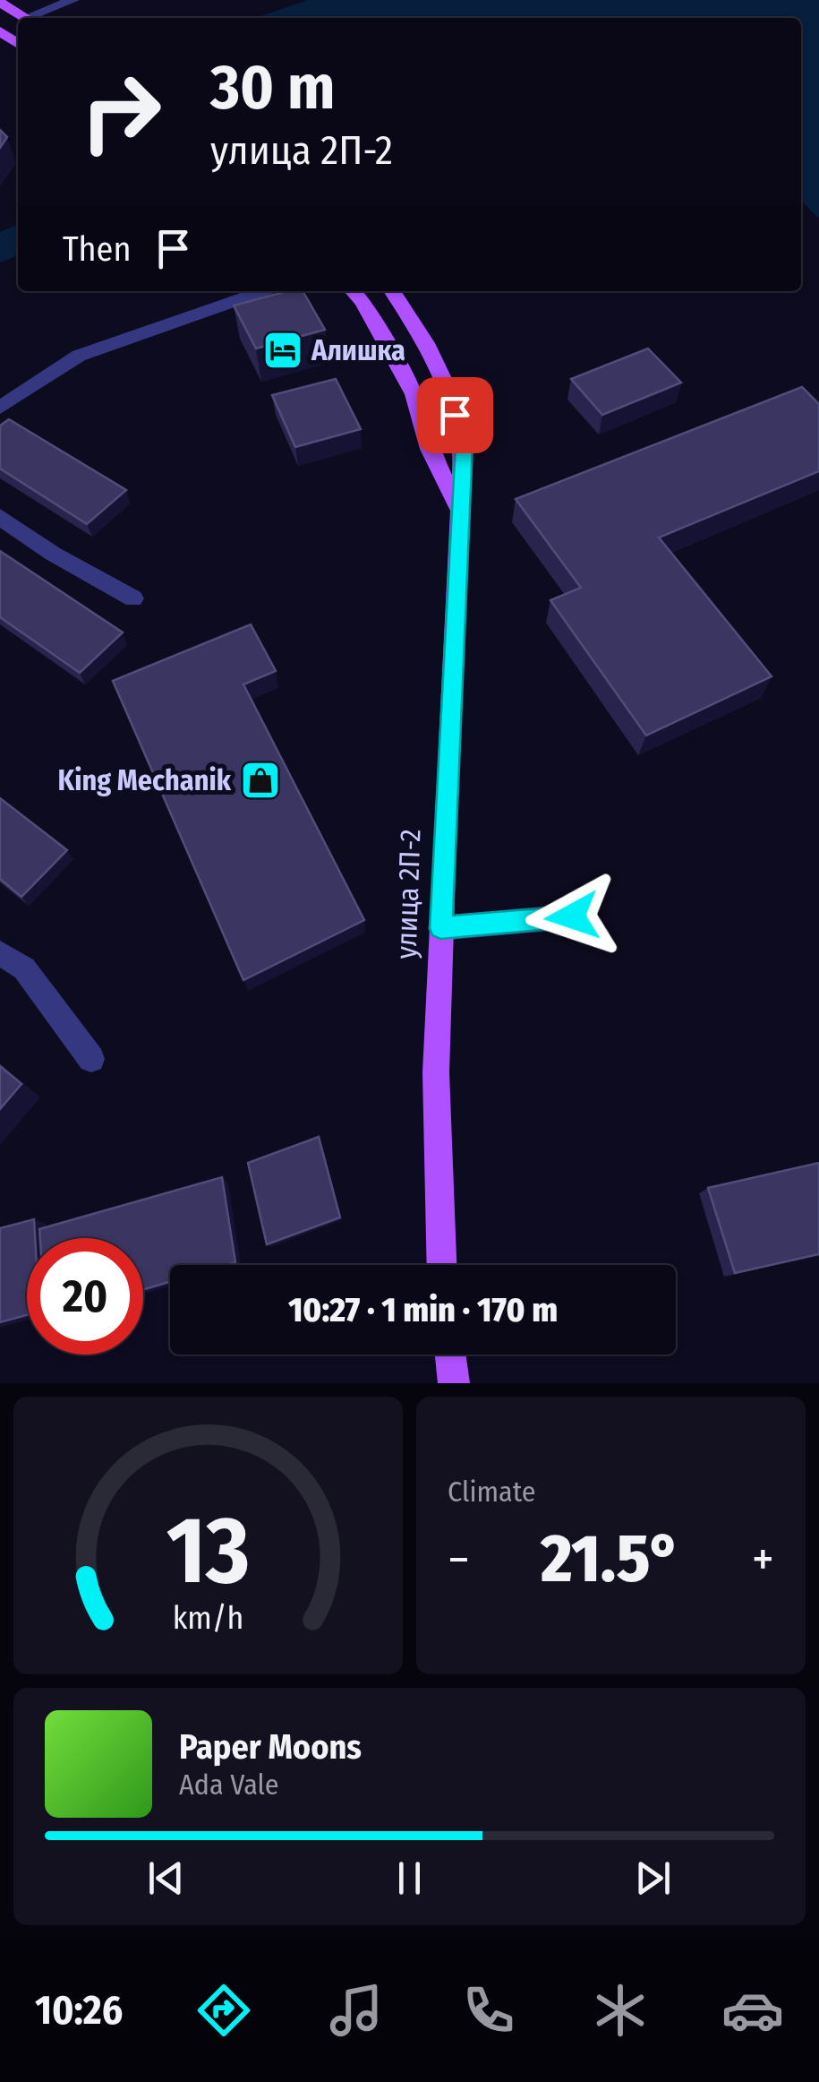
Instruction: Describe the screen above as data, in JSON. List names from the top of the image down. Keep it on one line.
{"streets":{"main road":["улица 2П-2"]},"places":{"hotel":["Алишка"],"shop":["King Mechanik"]},"page":{"turn":["30 m","улица 2П-2"],"then":"Then","limit":"20","trip":"10:27 · 1 min · 170 m","tile":"Climate","heat":["−","21.5°","+"],"song":["Paper Moons","Ada Vale"],"tabs":"10:26","gauge":["13","km/h"]}}
